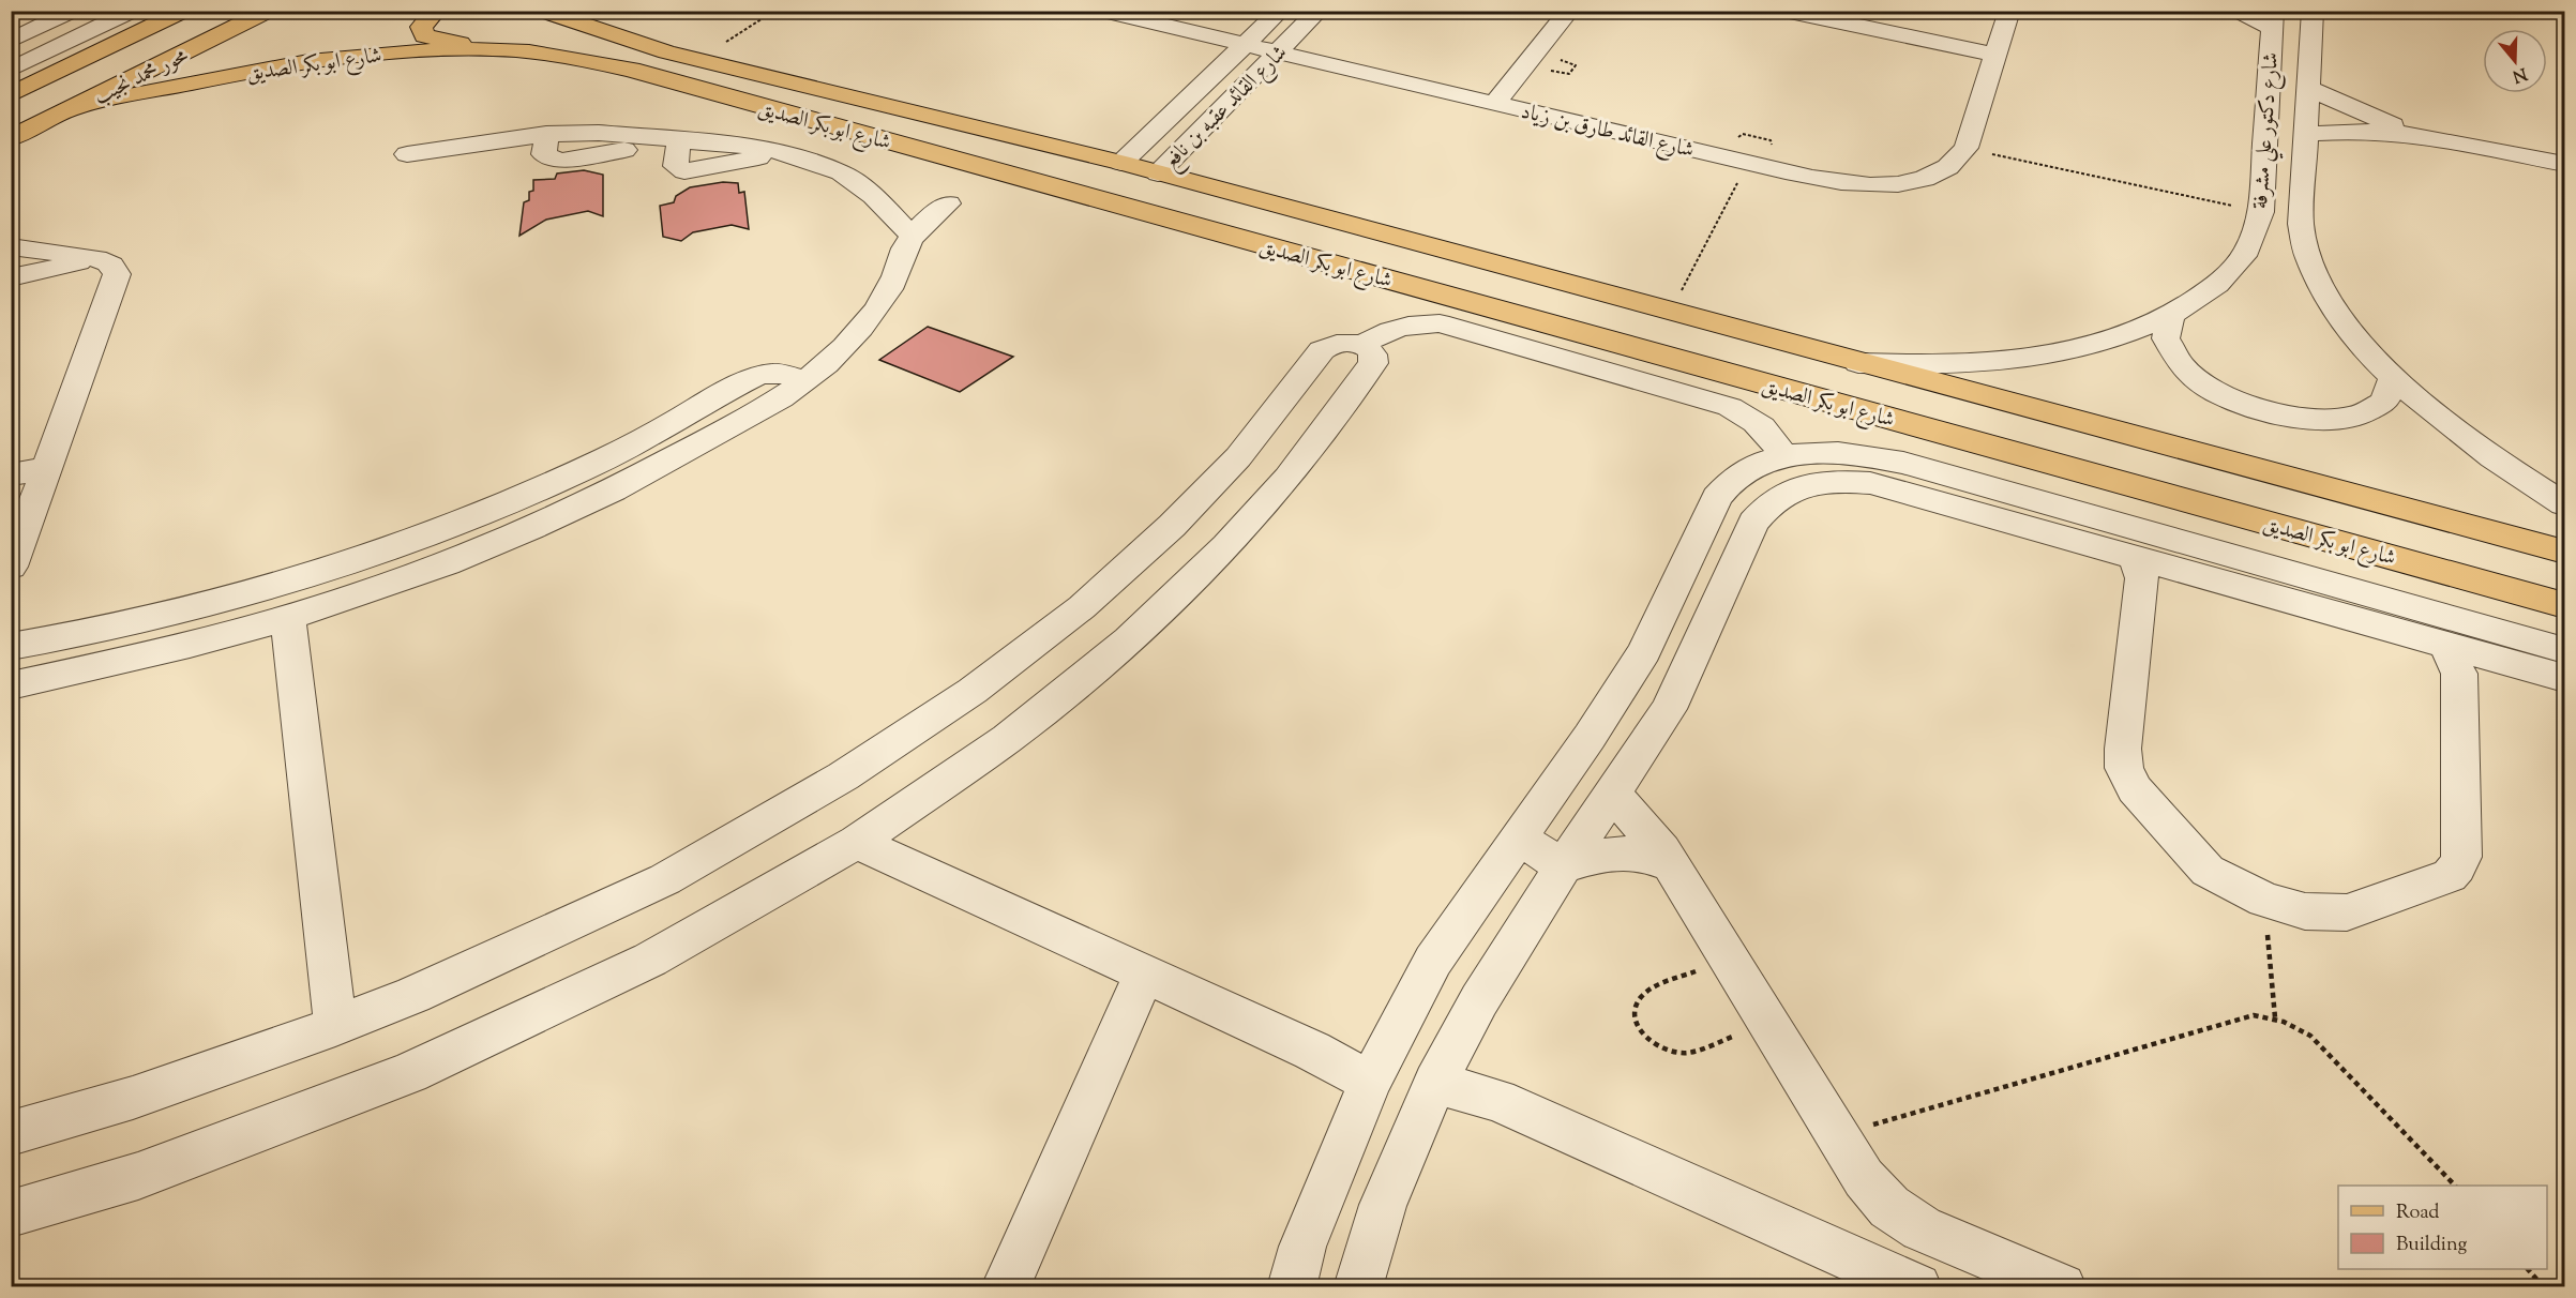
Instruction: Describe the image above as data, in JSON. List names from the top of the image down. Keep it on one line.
{"streets":{"main road":["شارع ابو بكر الصديق","محور محمد نجيب"],"street":["شارع القائد عقبه بن نافع","شارع القائد طارق بن زياد","شارع دكتور علي مشرفة"]},"crossings":[["شارع ابو بكر الصديق","محور محمد نجيب"],["شارع ابو بكر الصديق","شارع القائد عقبه بن نافع"],["شارع ابو بكر الصديق","شارع دكتور علي مشرفة"],["شارع القائد عقبه بن نافع","شارع القائد طارق بن زياد"]],"legend":["Road","Building"],"north":"bottom"}
